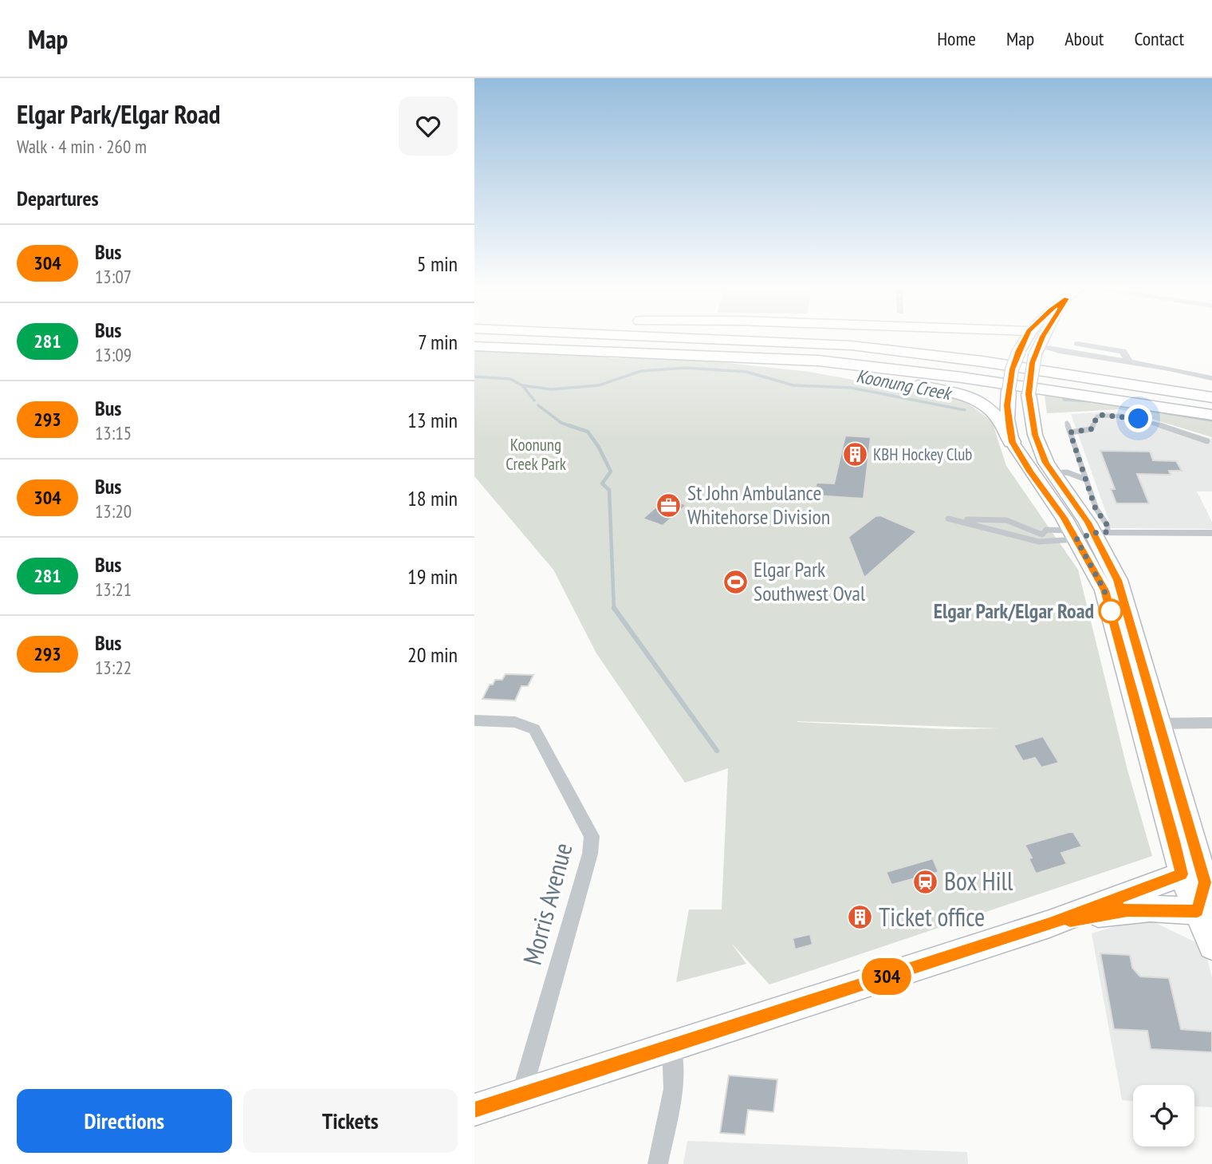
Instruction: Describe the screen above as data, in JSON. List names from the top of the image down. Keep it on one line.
{"streets":{"street":["Morris Avenue"]},"water":["Koonung Creek"],"parks":["Koonung Creek Park"],"places":{"building":["KBH Hockey Club","Ticket office"],"office":["St John Ambulance Whitehorse Division"],"sports":["Elgar Park Southwest Oval"],"other":["Elgar Park/Elgar Road"],"station":["Box Hill"]},"lines":["bus line 304"],"page":{"header":"Map","nav":["Home","Map","About","Contact"],"heading":[["Elgar Park/Elgar Road","Walk · 4 min · 260 m"],"Departures"],"on_map":"304","list":[{"mark":"304","name":"Bus","note":"13:07","value":"5 min"},{"mark":"281","name":"Bus","note":"13:09","value":"7 min"},{"mark":"293","name":"Bus","note":"13:15","value":"13 min"},{"mark":"304","name":"Bus","note":"13:20","value":"18 min"},{"mark":"281","name":"Bus","note":"13:21","value":"19 min"},{"mark":"293","name":"Bus","note":"13:22","value":"20 min"}],"buttons":["Directions","Tickets"]}}
